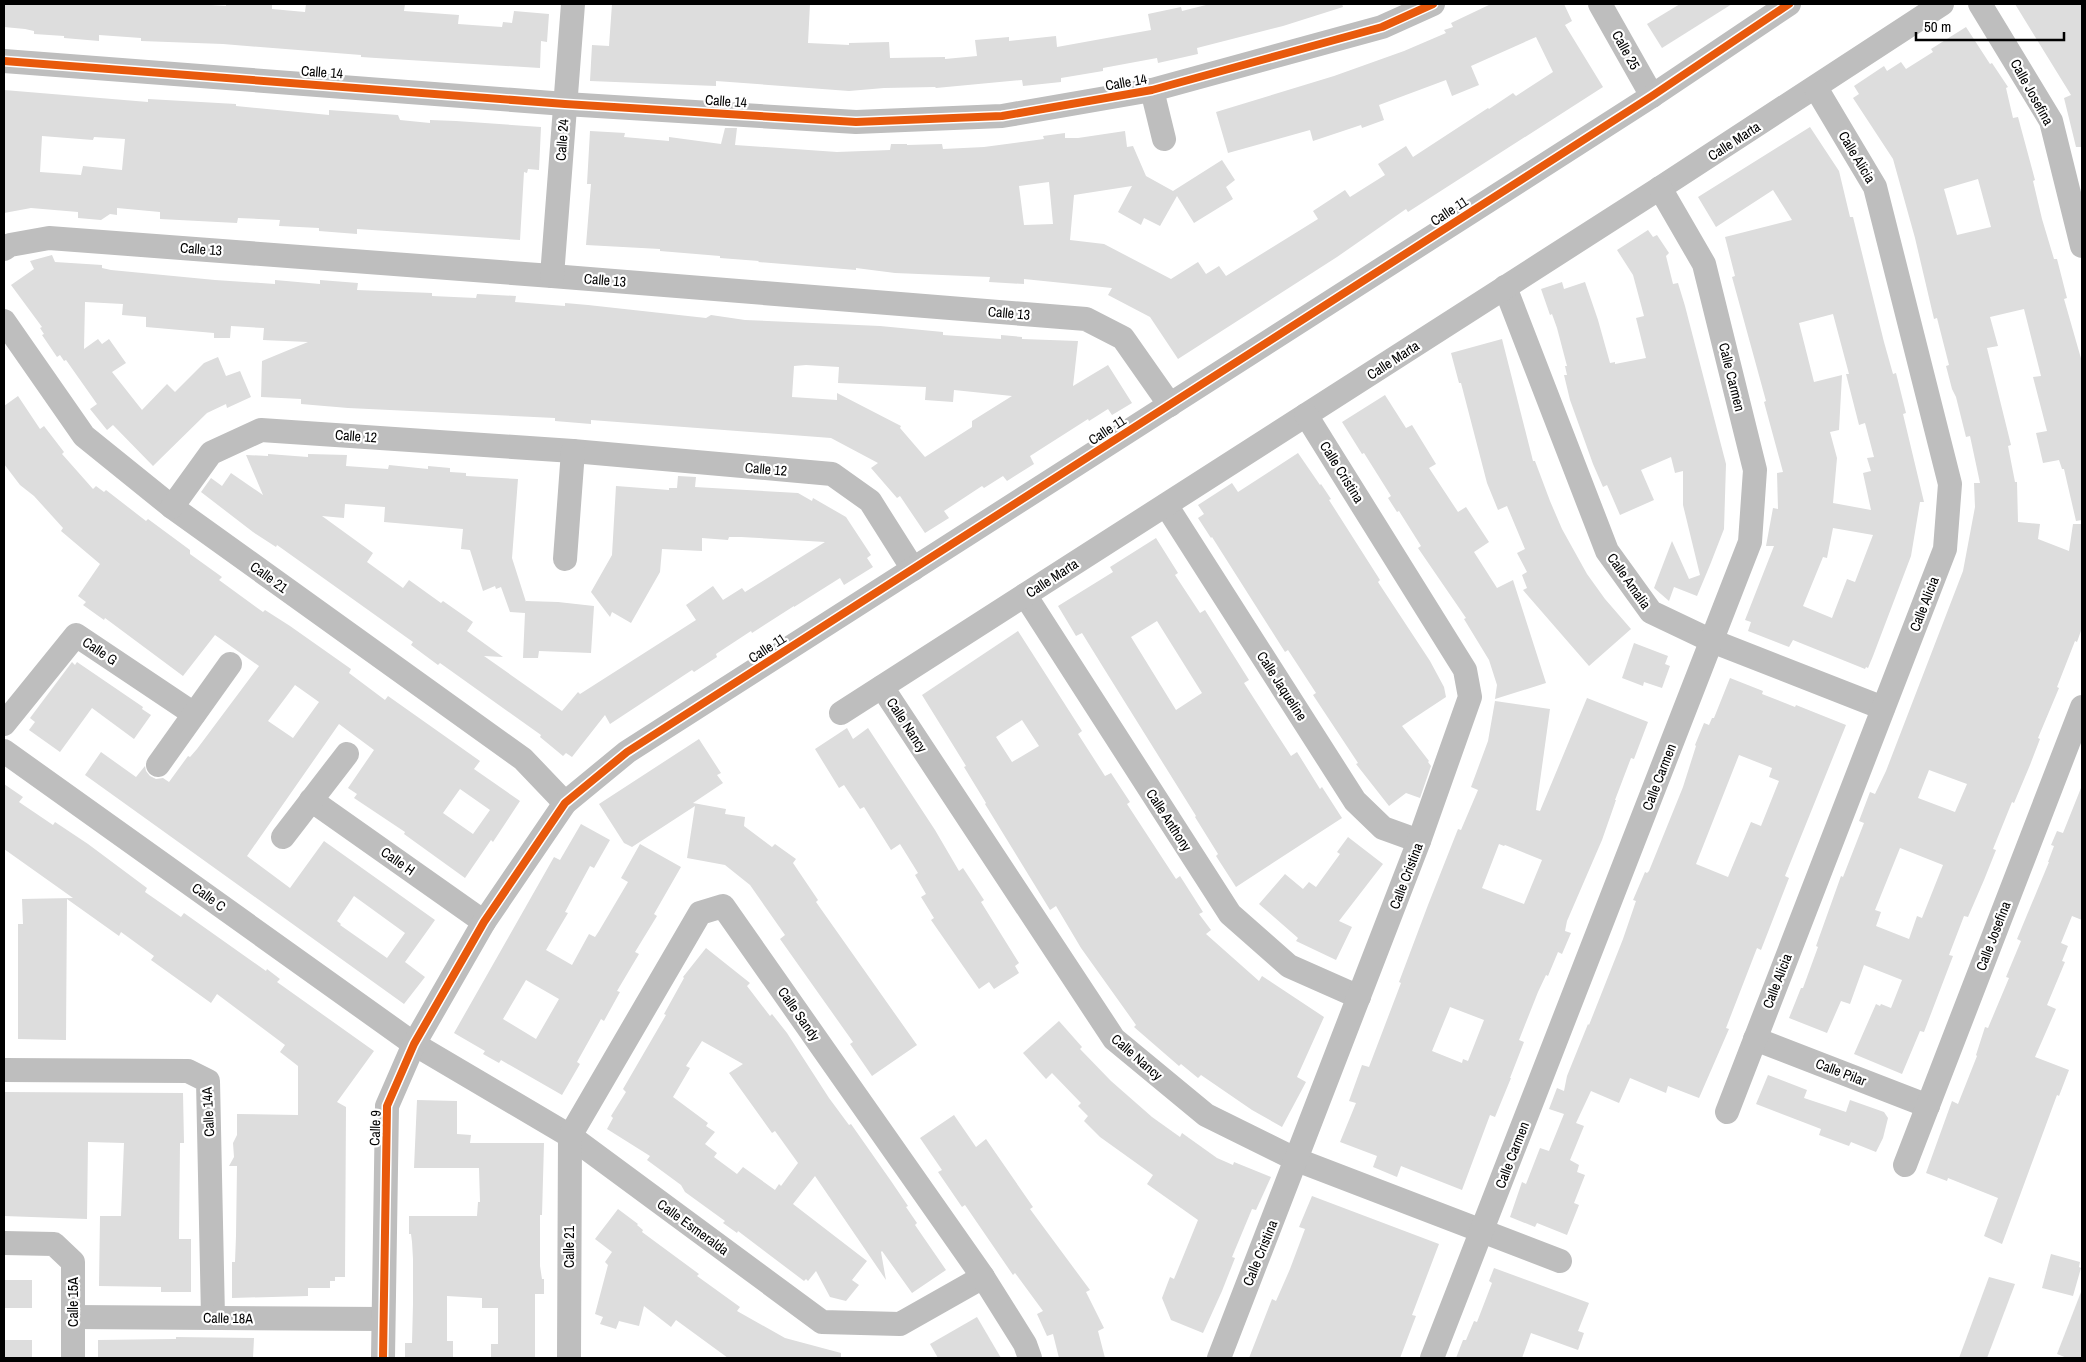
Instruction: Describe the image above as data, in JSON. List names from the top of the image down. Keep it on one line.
{"streets":{"street":["Calle 25","Calle 14","Calle Josefina","Calle 24","Calle Marta","Calle Alicia","Calle 11","Calle 13","Calle Carmen","Calle 12","Calle Cristina","Calle 21","Calle Amalia","Calle G","Calle Jaqueline","Calle Nancy","Calle Anthony","Calle H","Calle C","Calle Sandy","Calle Pilar","Calle 14A","Calle 9","Calle Esmeralda","Calle 15A","Calle 18A"]},"crossings":[["Calle 25","Calle 11"],["Calle 14","Calle 24"],["Calle Josefina","Calle Pilar"],["Calle 24","Calle 13"],["Calle Marta","Calle Alicia"],["Calle Marta","Calle Carmen"],["Calle Marta","Calle Cristina"],["Calle Marta","Calle Amalia"],["Calle Marta","Calle Jaqueline"],["Calle Marta","Calle Nancy"],["Calle Marta","Calle Anthony"],["Calle Alicia","Calle Amalia"],["Calle Alicia","Calle Pilar"],["Calle 11","Calle 13"],["Calle 11","Calle 12"],["Calle 11","Calle 21"],["Calle 11","Calle H"],["Calle 11","Calle 9"],["Calle Carmen","Calle Amalia"],["Calle Carmen","Calle Nancy"],["Calle 12","Calle 21"],["Calle Cristina","Calle Jaqueline"],["Calle Cristina","Calle Nancy"],["Calle Cristina","Calle Anthony"],["Calle 21","Calle Sandy"],["Calle 21","Calle Esmeralda"],["Calle H","Calle 9"],["Calle C","Calle 9"],["Calle C","Calle Esmeralda"],["Calle Sandy","Calle Esmeralda"],["Calle 14A","Calle 18A"],["Calle 9","Calle Esmeralda"],["Calle 9","Calle 18A"],["Calle 15A","Calle 18A"]],"scale_bar":"50 m"}
